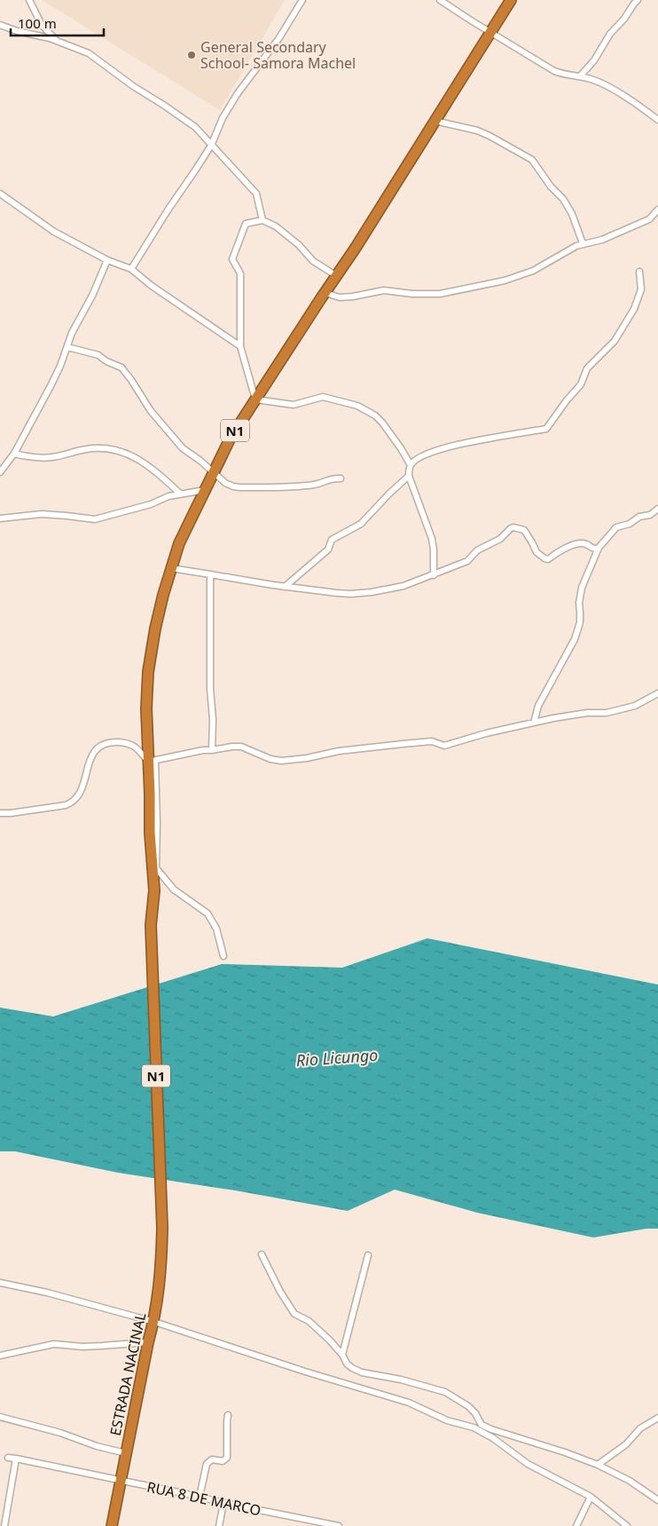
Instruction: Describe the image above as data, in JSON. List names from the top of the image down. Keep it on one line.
{"streets":{"highway":["N1","ESTRADA NACINAL"],"street":["RUA 8 DE MARCO"]},"crossings":[["N1","ESTRADA NACINAL"],["ESTRADA NACINAL","RUA 8 DE MARCO"]],"water":["Rio Licungo"],"places":["General Secondary School- Samora Machel"],"scale_bar":"100 m"}
